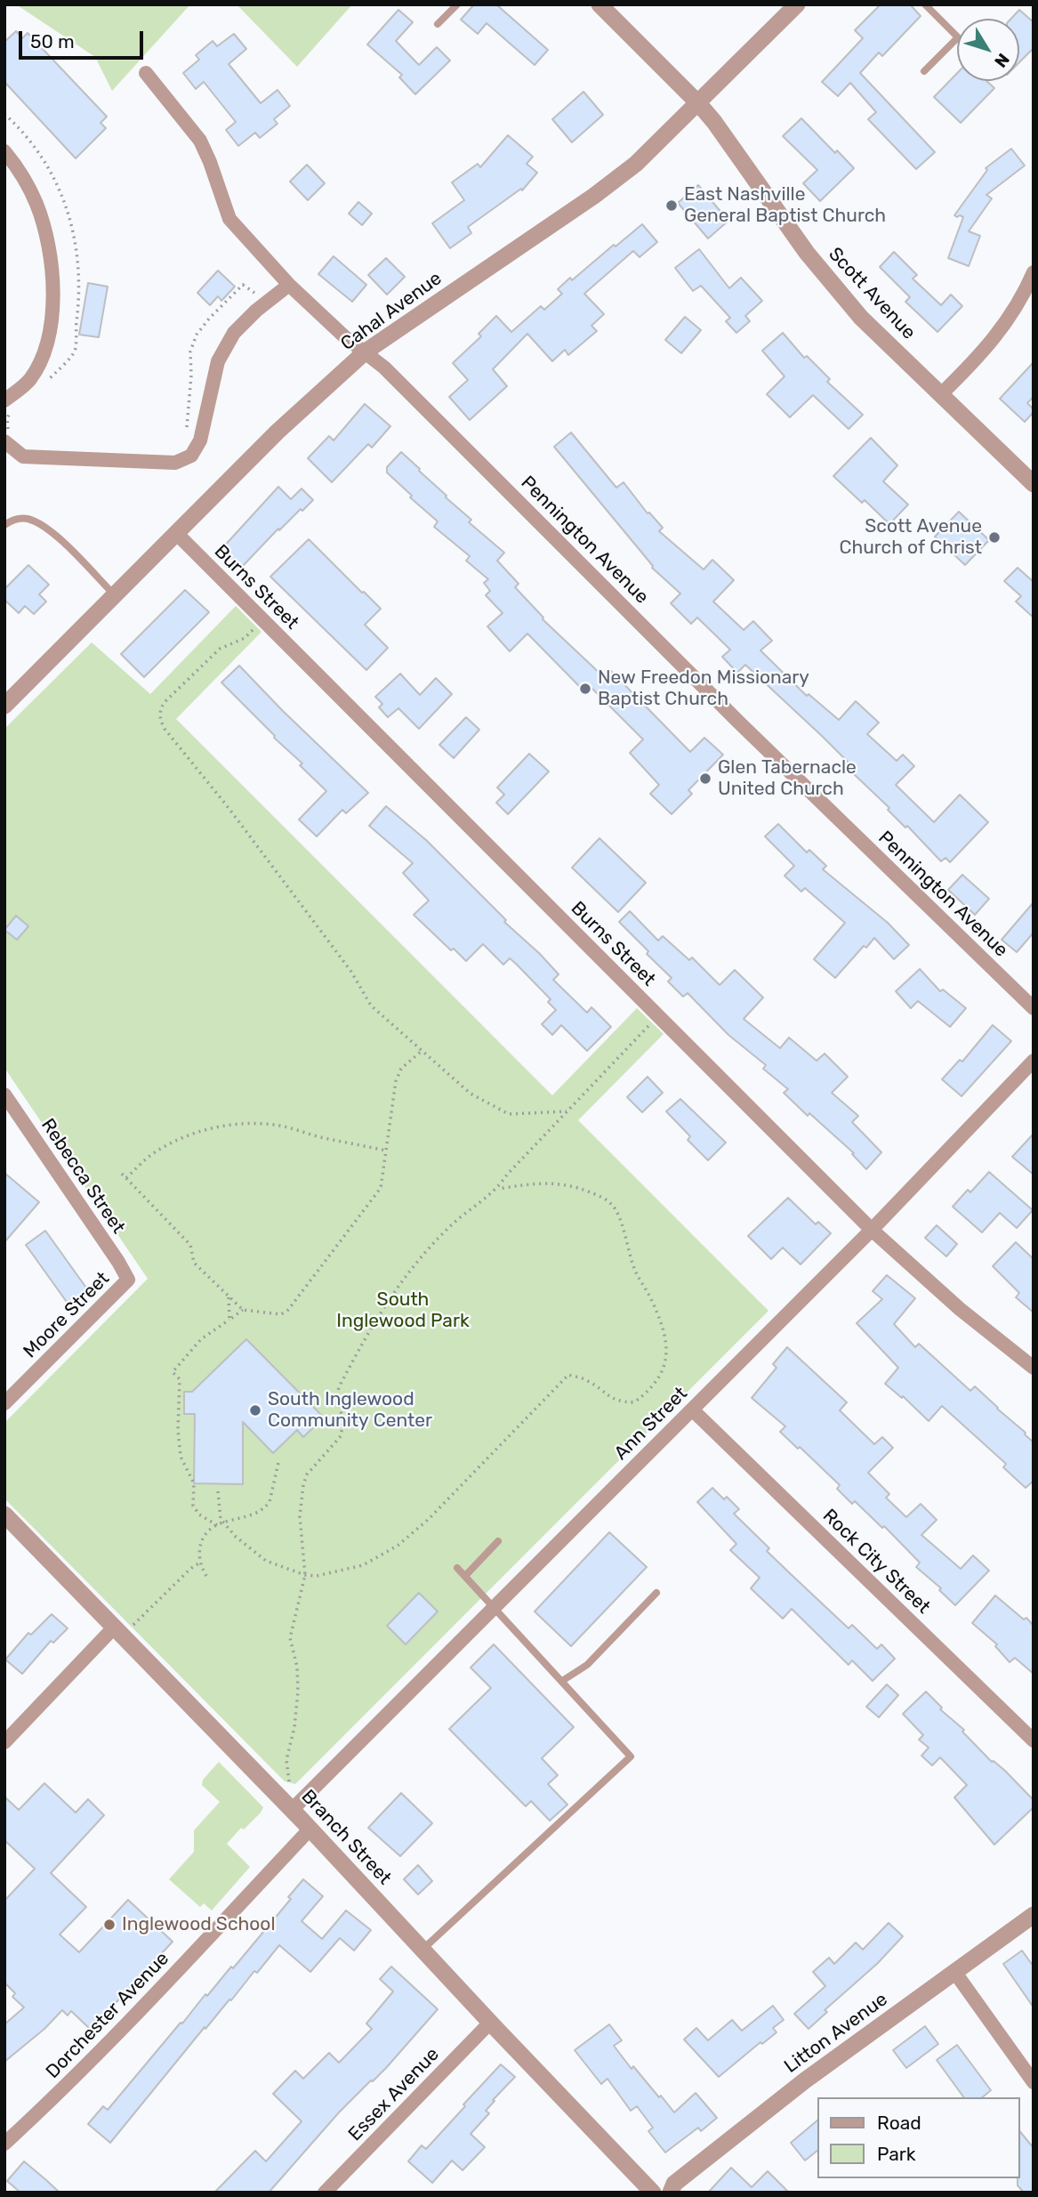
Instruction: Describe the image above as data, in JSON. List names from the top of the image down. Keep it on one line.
{"streets":{"street":["Scott Avenue","Cahal Avenue","Pennington Avenue","Burns Street","Rebecca Street","Moore Street","Ann Street","Rock City Street","Branch Street","Dorchester Avenue","Litton Avenue","Essex Avenue"]},"crossings":[["Scott Avenue","Cahal Avenue"],["Cahal Avenue","Pennington Avenue"],["Cahal Avenue","Burns Street"],["Burns Street","Ann Street"],["Rebecca Street","Moore Street"],["Ann Street","Rock City Street"],["Ann Street","Branch Street"],["Branch Street","Dorchester Avenue"],["Branch Street","Essex Avenue"]],"parks":["South Inglewood Park"],"places":["East Nashville General Baptist Church","Scott Avenue Church of Christ","New Freedon Missionary Baptist Church","Glen Tabernacle United Church","South Inglewood Community Center","Inglewood School"],"legend":["Road","Park"],"scale_bar":"50 m","north":"bottom right"}
